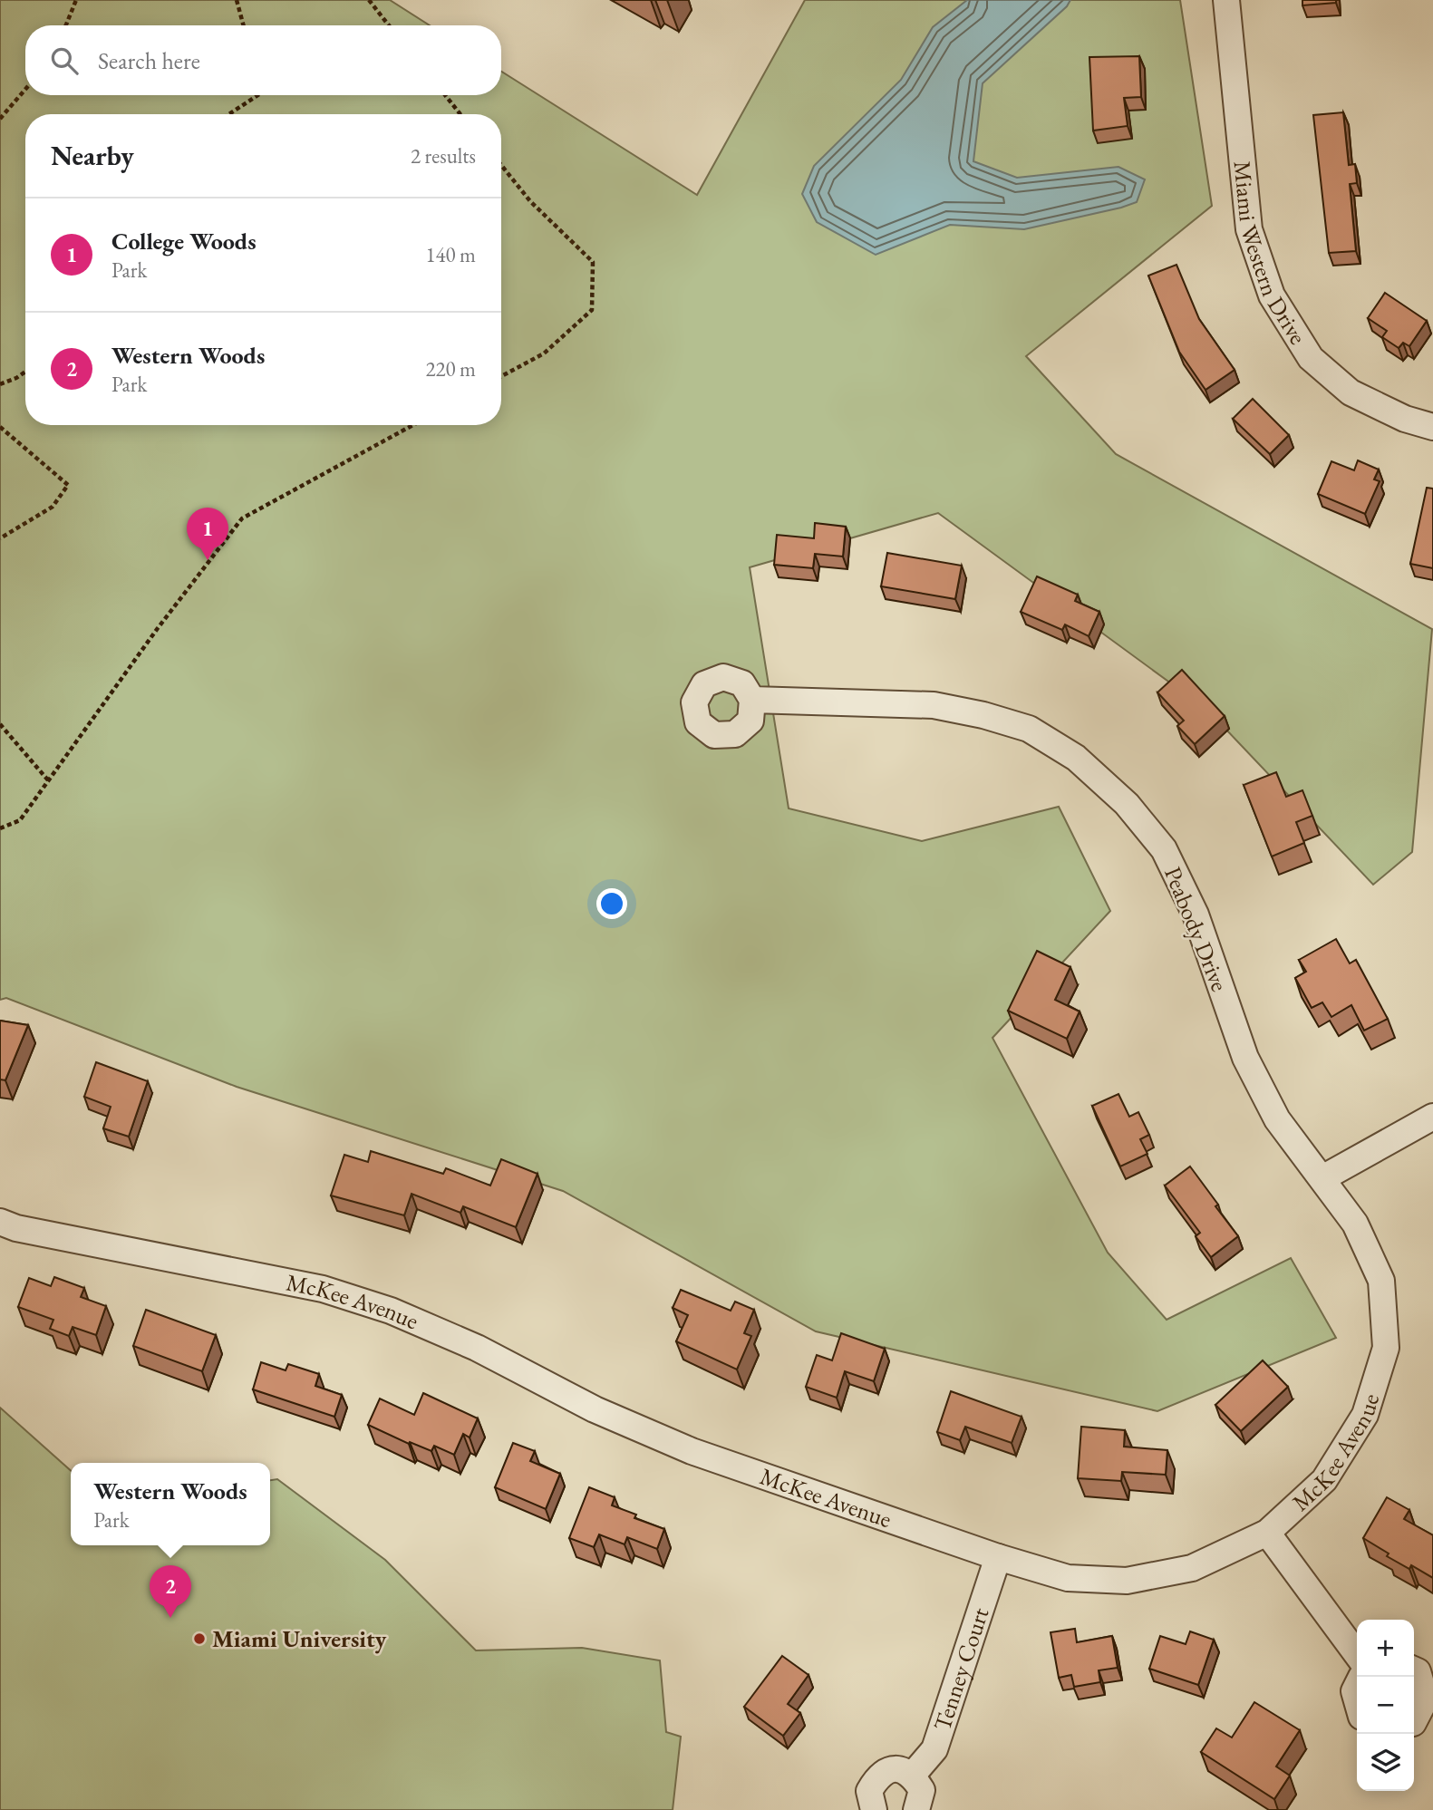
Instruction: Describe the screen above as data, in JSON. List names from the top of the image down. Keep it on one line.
{"streets":{"street":["Miami Western Drive","Peabody Drive","McKee Avenue","Tenney Court"]},"crossings":[["Peabody Drive","McKee Avenue"],["McKee Avenue","Tenney Court"]],"places":["Miami University"],"page":{"search":"Search here","heading":["Nearby","2 results"],"list":[{"mark":"1","name":"College Woods","note":"Park","value":"140 m"},{"mark":"2","name":"Western Woods","note":"Park","value":"220 m"}],"pins":["1","2"],"popup":["Western Woods","Park"],"map_buttons":["+","−"]}}
